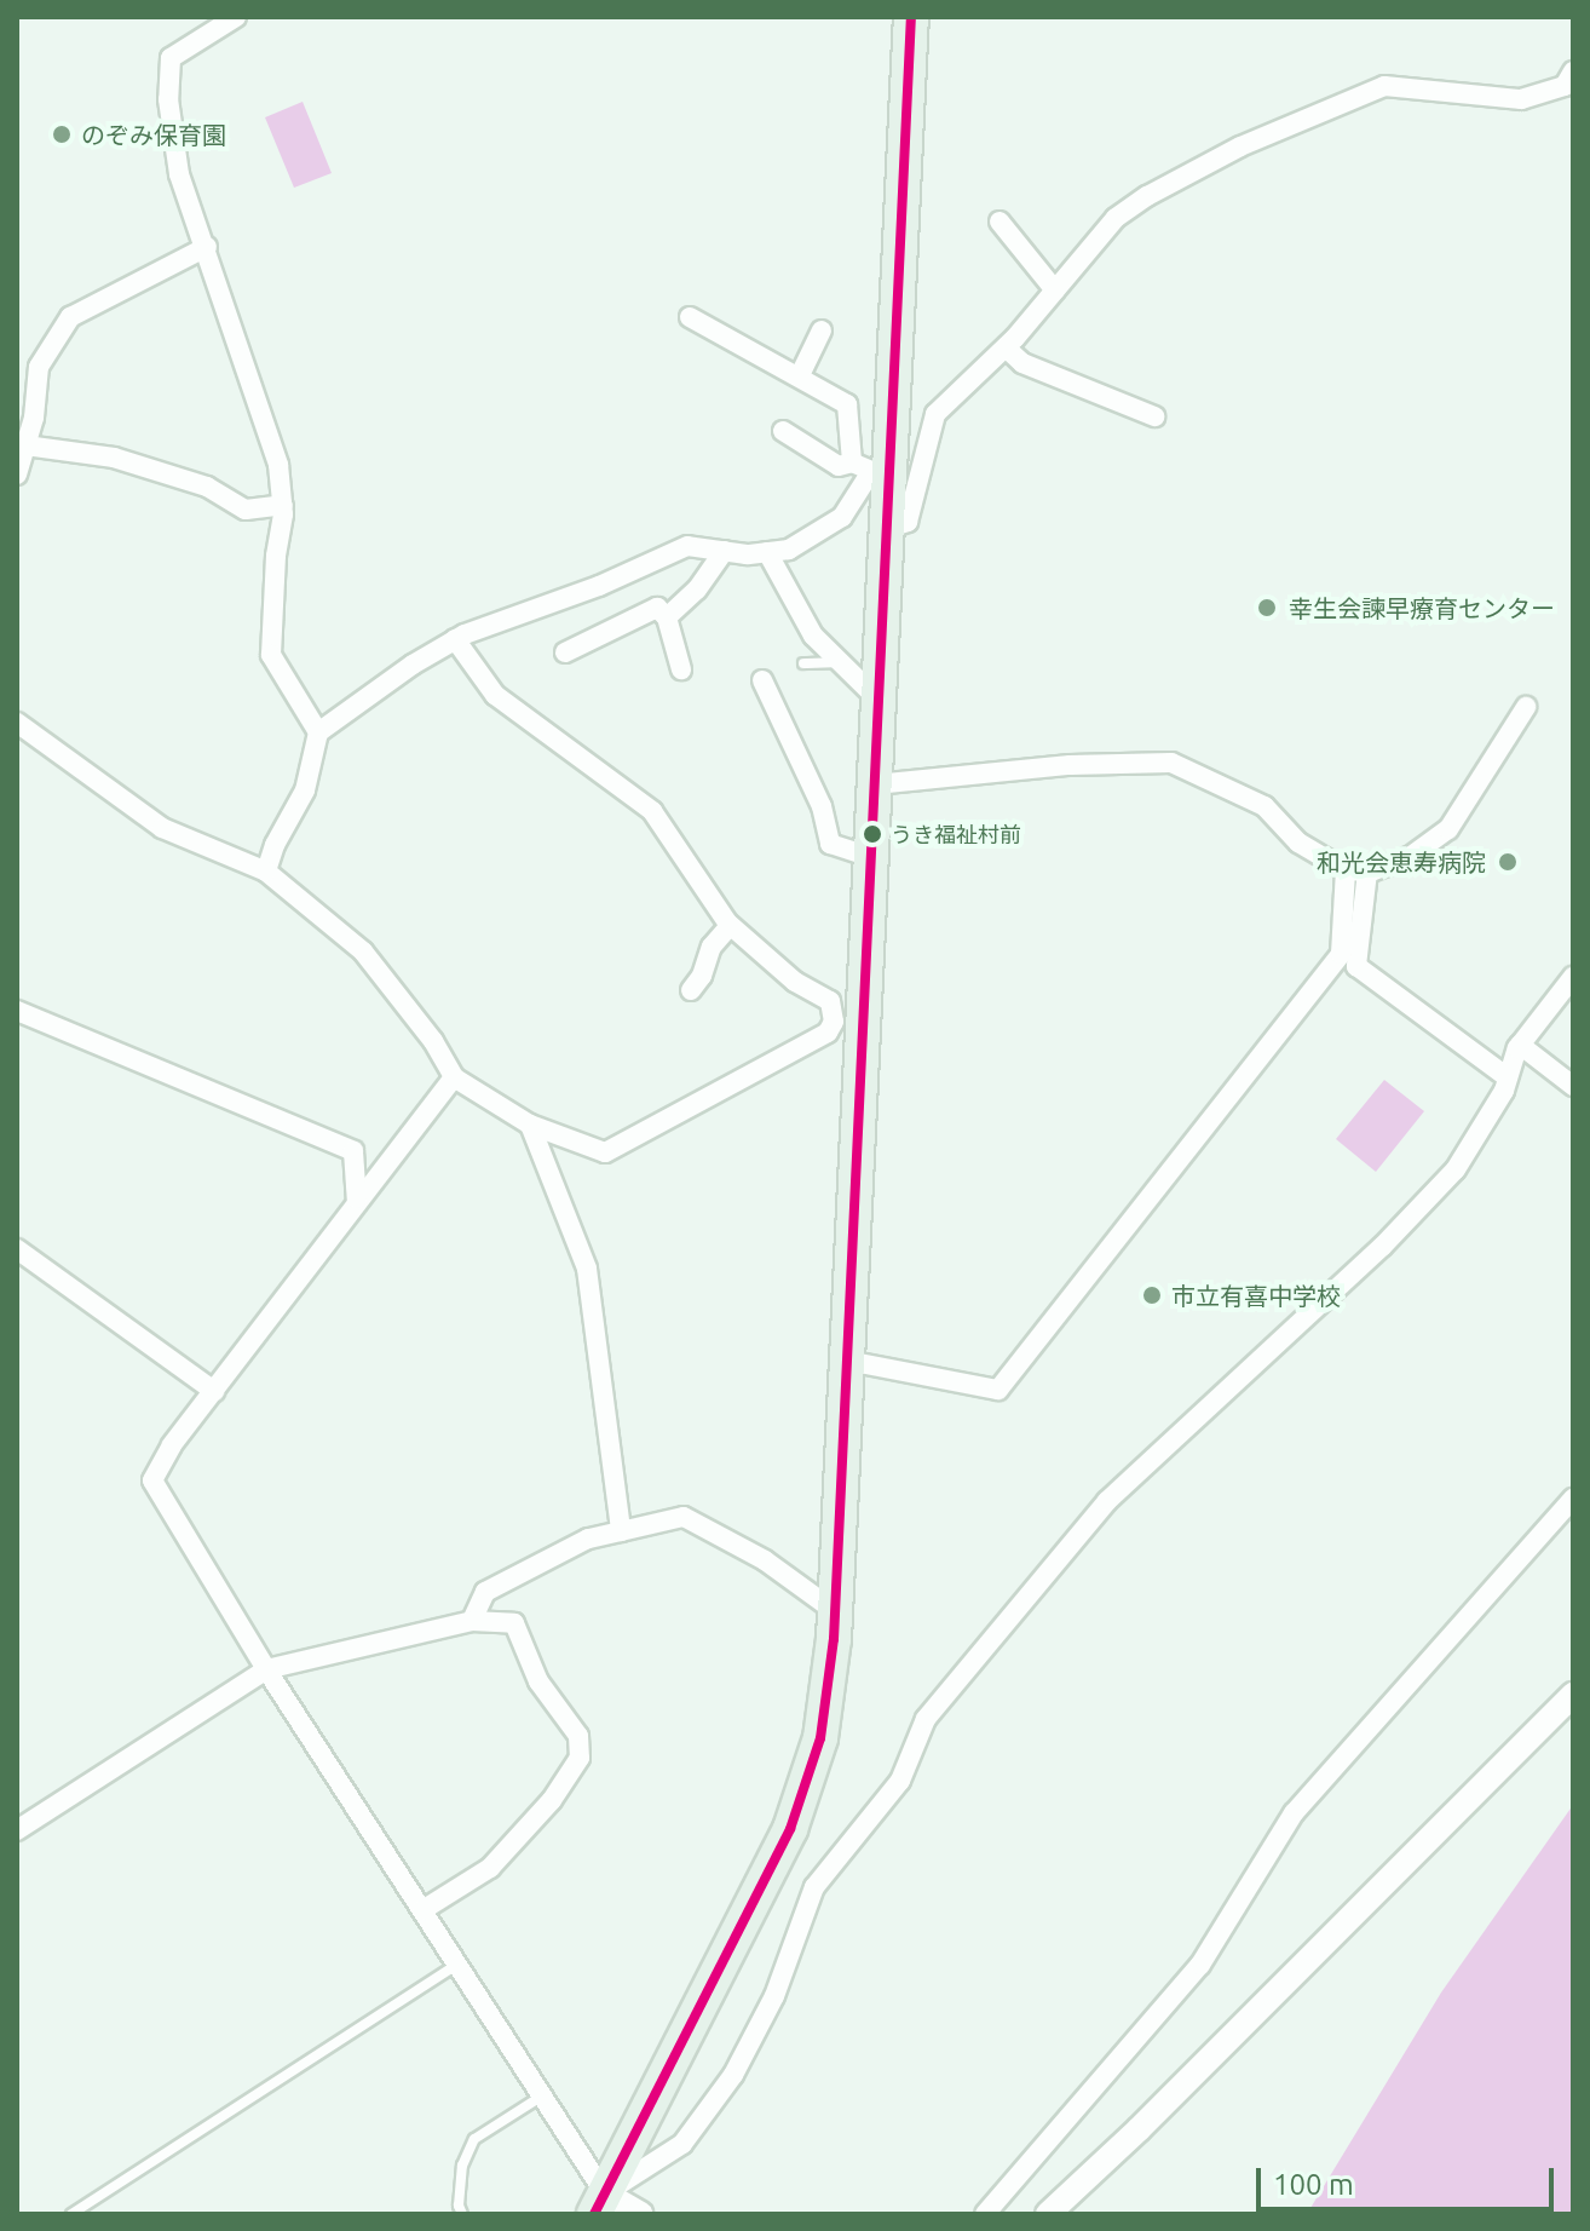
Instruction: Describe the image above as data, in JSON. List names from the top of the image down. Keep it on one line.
{"places":["のぞみ保育園","幸生会諫早療育センター","うき福祉村前","和光会恵寿病院","市立有喜中学校"],"scale_bar":"100 m"}
